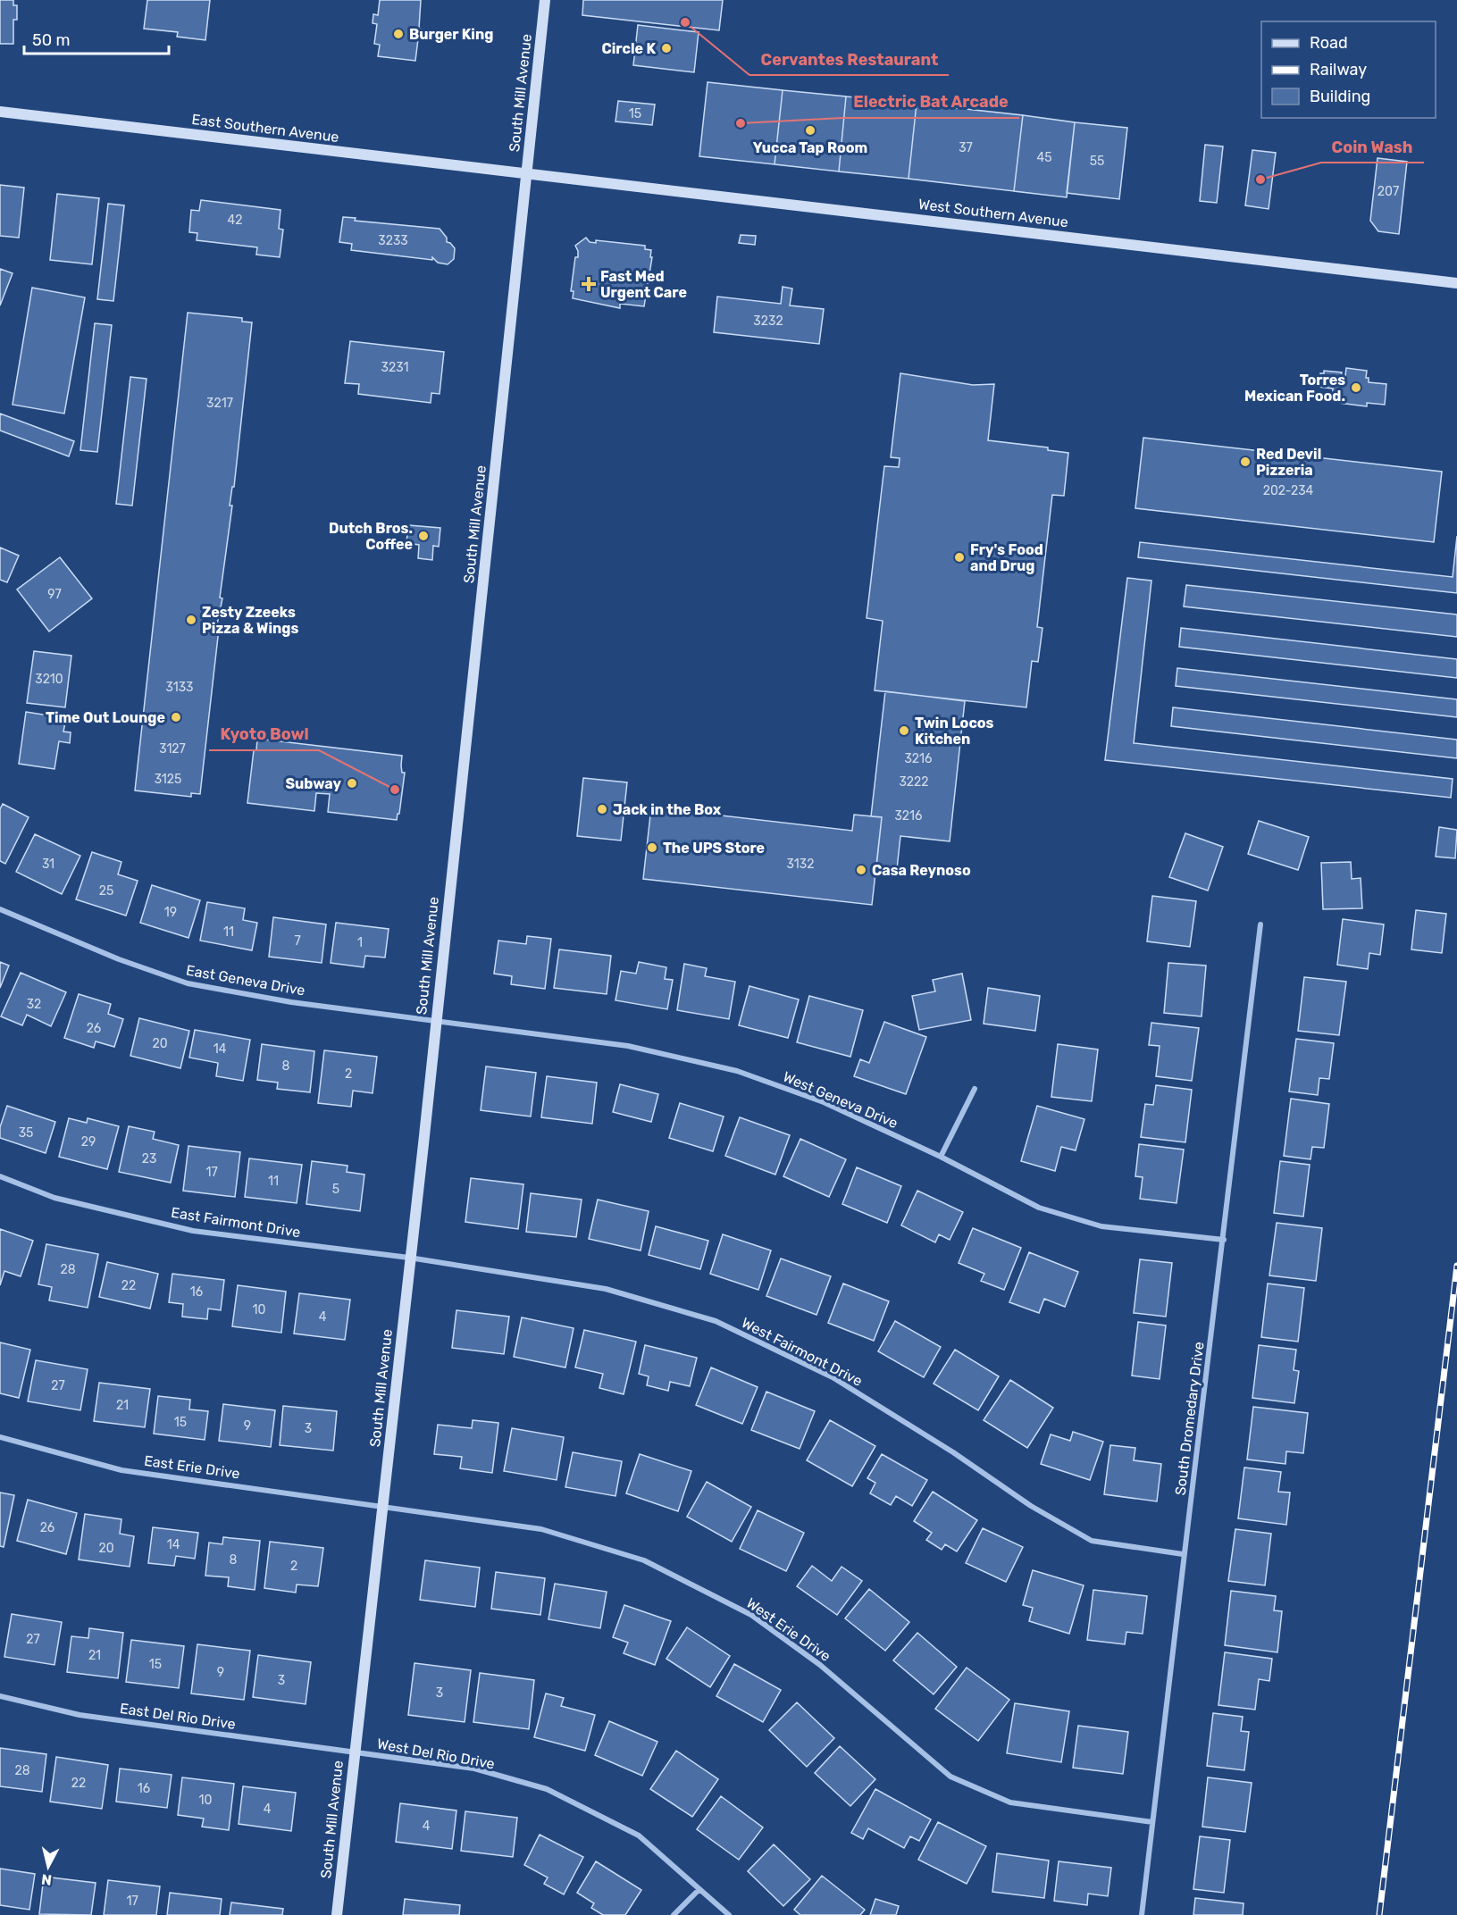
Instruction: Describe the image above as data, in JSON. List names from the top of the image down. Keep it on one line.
{"streets":{"main road":["South Mill Avenue","East Southern Avenue","West Southern Avenue"],"street":["East Geneva Drive","West Geneva Drive","East Fairmont Drive","West Fairmont Drive","South Dromedary Drive","East Erie Drive","West Erie Drive","East Del Rio Drive","West Del Rio Drive"]},"crossings":[["South Mill Avenue","East Southern Avenue"],["South Mill Avenue","West Southern Avenue"],["South Mill Avenue","East Geneva Drive"],["South Mill Avenue","West Geneva Drive"],["South Mill Avenue","East Fairmont Drive"],["South Mill Avenue","West Fairmont Drive"],["South Mill Avenue","East Erie Drive"],["South Mill Avenue","West Erie Drive"],["South Mill Avenue","East Del Rio Drive"],["South Mill Avenue","West Del Rio Drive"],["East Southern Avenue","West Southern Avenue"],["East Geneva Drive","West Geneva Drive"],["West Geneva Drive","South Dromedary Drive"],["East Fairmont Drive","West Fairmont Drive"],["West Fairmont Drive","South Dromedary Drive"],["South Dromedary Drive","West Erie Drive"],["East Erie Drive","West Erie Drive"],["East Del Rio Drive","West Del Rio Drive"]],"places":{"other":["Cervantes Restaurant","Burger King","Circle K","Electric Bat Arcade","Yucca Tap Room","Coin Wash","Torres Mexican Food.","Red Devil Pizzeria","Dutch Bros. Coffee","Fry's Food and Drug","Zesty Zzeeks Pizza & Wings","Time Out Lounge","Twin Locos Kitchen","Subway","Kyoto Bowl","Jack in the Box","The UPS Store","Casa Reynoso"],"health":["Fast Med Urgent Care"]},"house_numbers":["15","37","45","55","207","42","3233","3232","3231","3217","202-234","97","3210","3133","3127","3216","3125","3222","3216","31","3132","25","19","11","7","1","32","26","20","14","8","2","35","29","23","17","11","5","28","22","16","10","4","27","21","15","9","3","26","14","20","8","2","27","21","15","9","3","3","28","22","16","10","4","4","17"],"legend":["Road","Railway","Building"],"scale_bar":"50 m","north":"bottom"}
